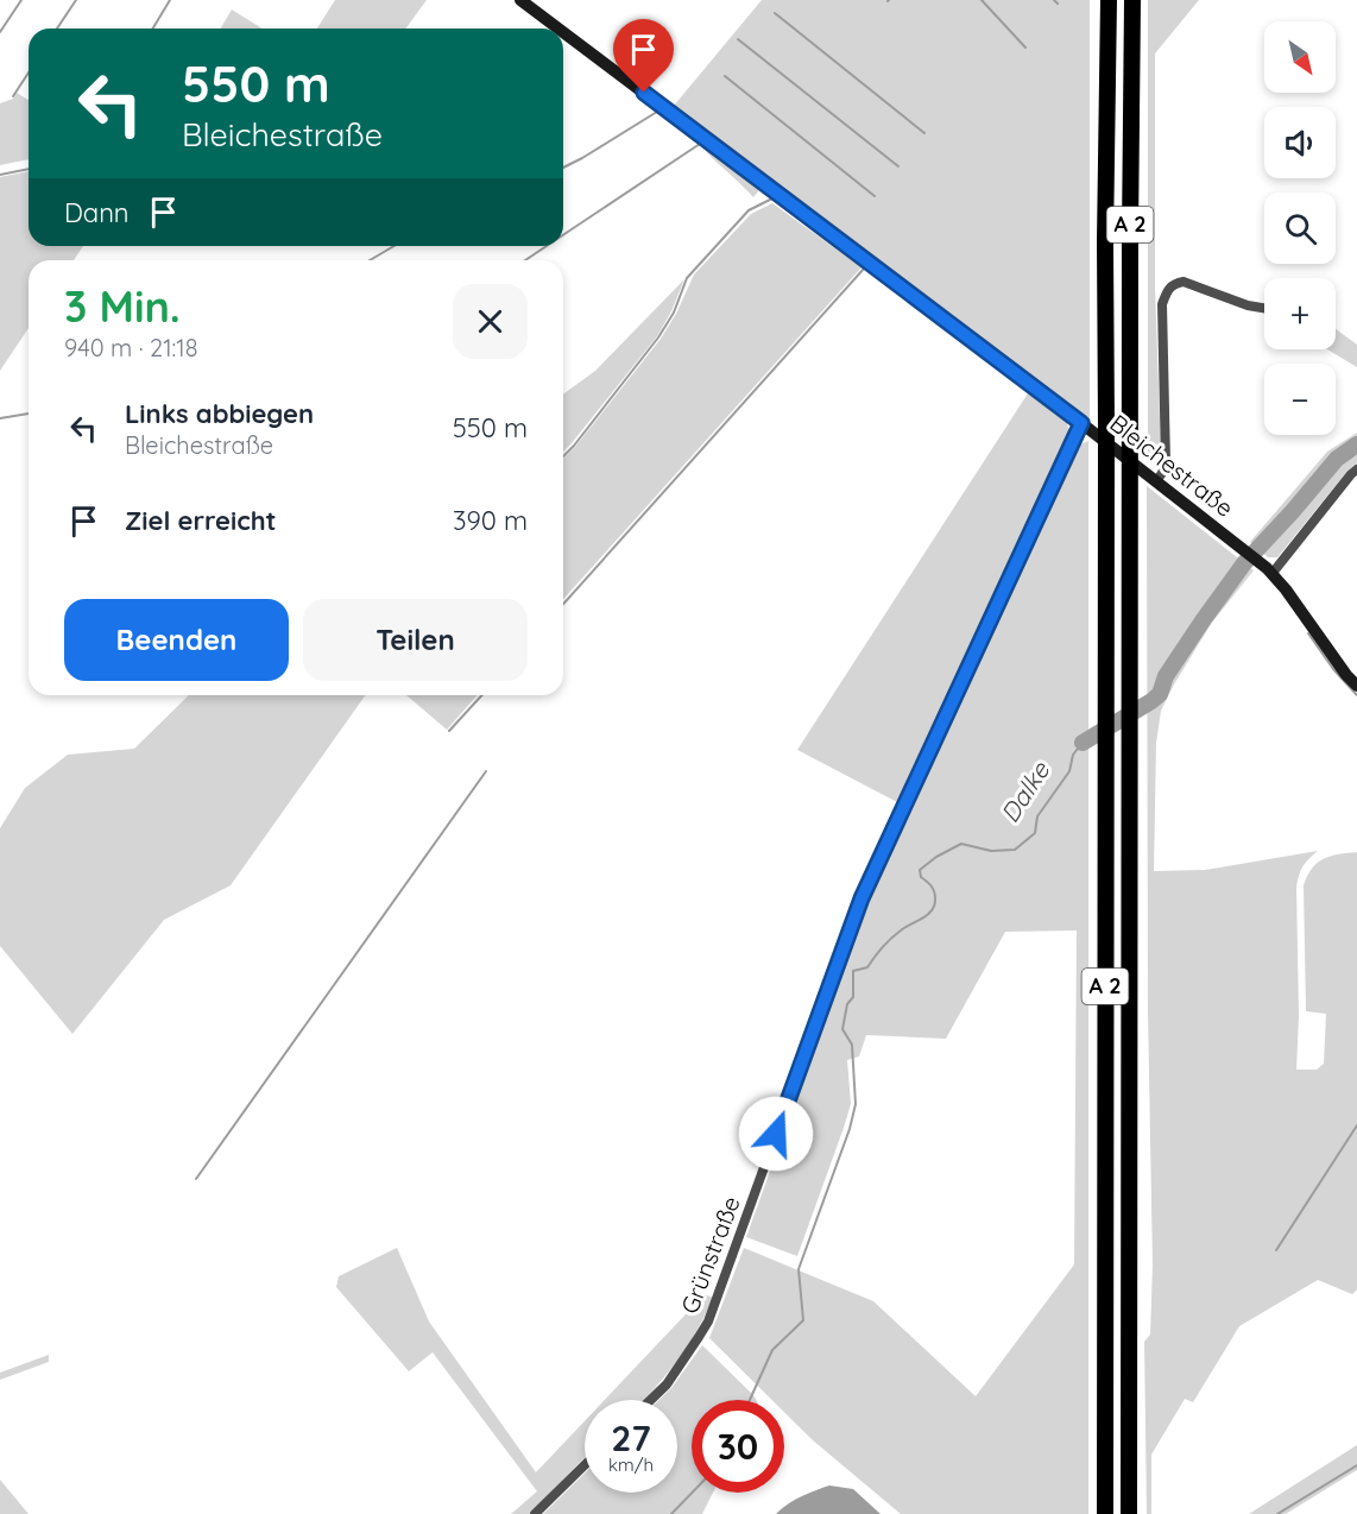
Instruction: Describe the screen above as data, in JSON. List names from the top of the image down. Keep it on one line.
{"streets":{"highway":["A 2"],"street":["Bleichestraße","Grünstraße"]},"crossings":[["Bleichestraße","Grünstraße"]],"water":["Dalke"],"north":"bottom right","page":{"map_buttons":["+","−"],"turn":["550 m","Bleichestraße"],"then":"Dann","heading":["3 Min.","940 m · 21:18"],"list":[{"name":"Links abbiegen","note":"Bleichestraße","value":"550 m"},{"name":"Ziel erreicht","value":"390 m"}],"buttons":["Beenden","Teilen"],"speed":"27 km/h","limit":"30"}}
